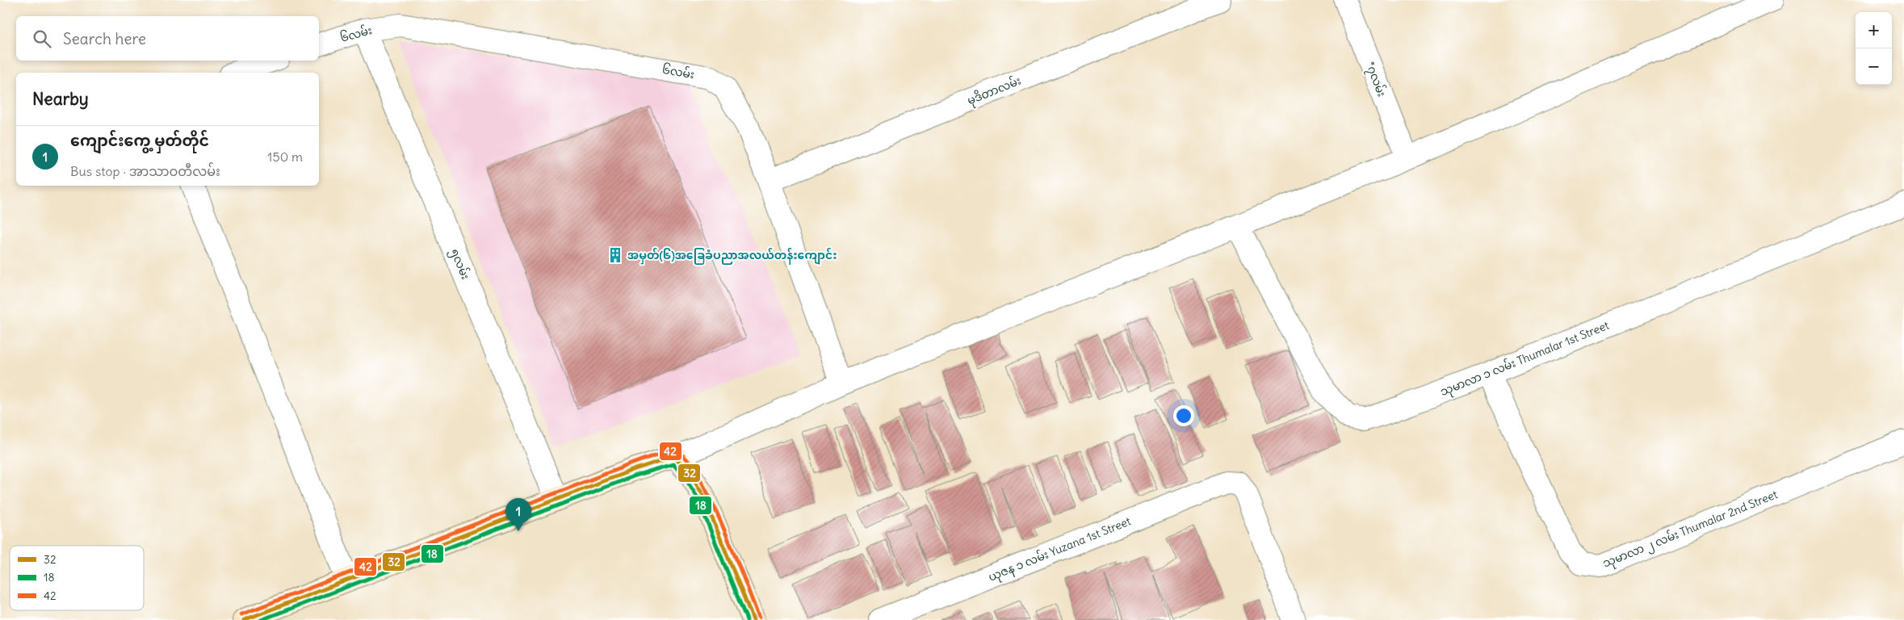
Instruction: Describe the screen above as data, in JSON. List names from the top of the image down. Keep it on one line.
{"streets":{"street":["၆လမ်း","*၇လမ်း","မုဒိတာလမ်း","၅လမ်း","သုမာလာ ၁ လမ်း Thumalar 1st Street","သုမာလာ ၂ လမ်း Thumalar 2nd Street","ယုဇန ၁ လမ်း Yuzana 1st Street"]},"crossings":[["၆လမ်း","မုဒိတာလမ်း"],["၆လမ်း","၅လမ်း"],["သုမာလာ ၁ လမ်း Thumalar 1st Street","သုမာလာ ၂ လမ်း Thumalar 2nd Street"]],"places":{"building":["အမှတ်(၆)အခြေခံပညာအလယ်တန်းကျောင်း"]},"lines":["transit line 42","transit line 32","transit line 18"],"legend":["32","18","42"],"page":{"map_buttons":["+","−"],"search":"Search here","heading":"Nearby","list":[{"mark":"1","name":"ကျောင်းကွေ့ မှတ်တိုင်","note":"Bus stop · အာသာဝတီလမ်း","value":"150 m"}],"pins":"1"}}
